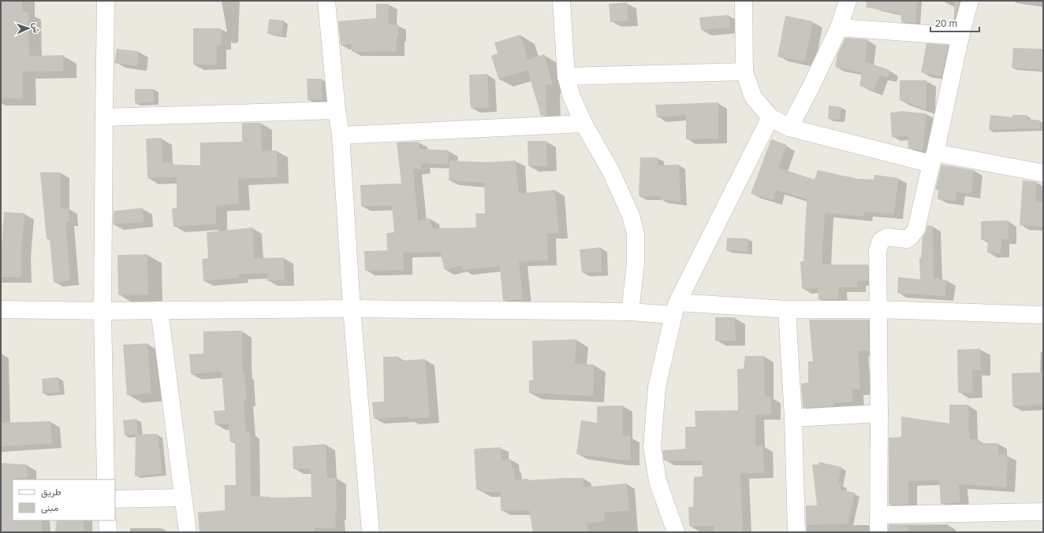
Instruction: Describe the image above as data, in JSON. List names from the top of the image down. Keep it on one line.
{"legend":["طريق","مبنى"],"scale_bar":"20 m","north":"right"}
